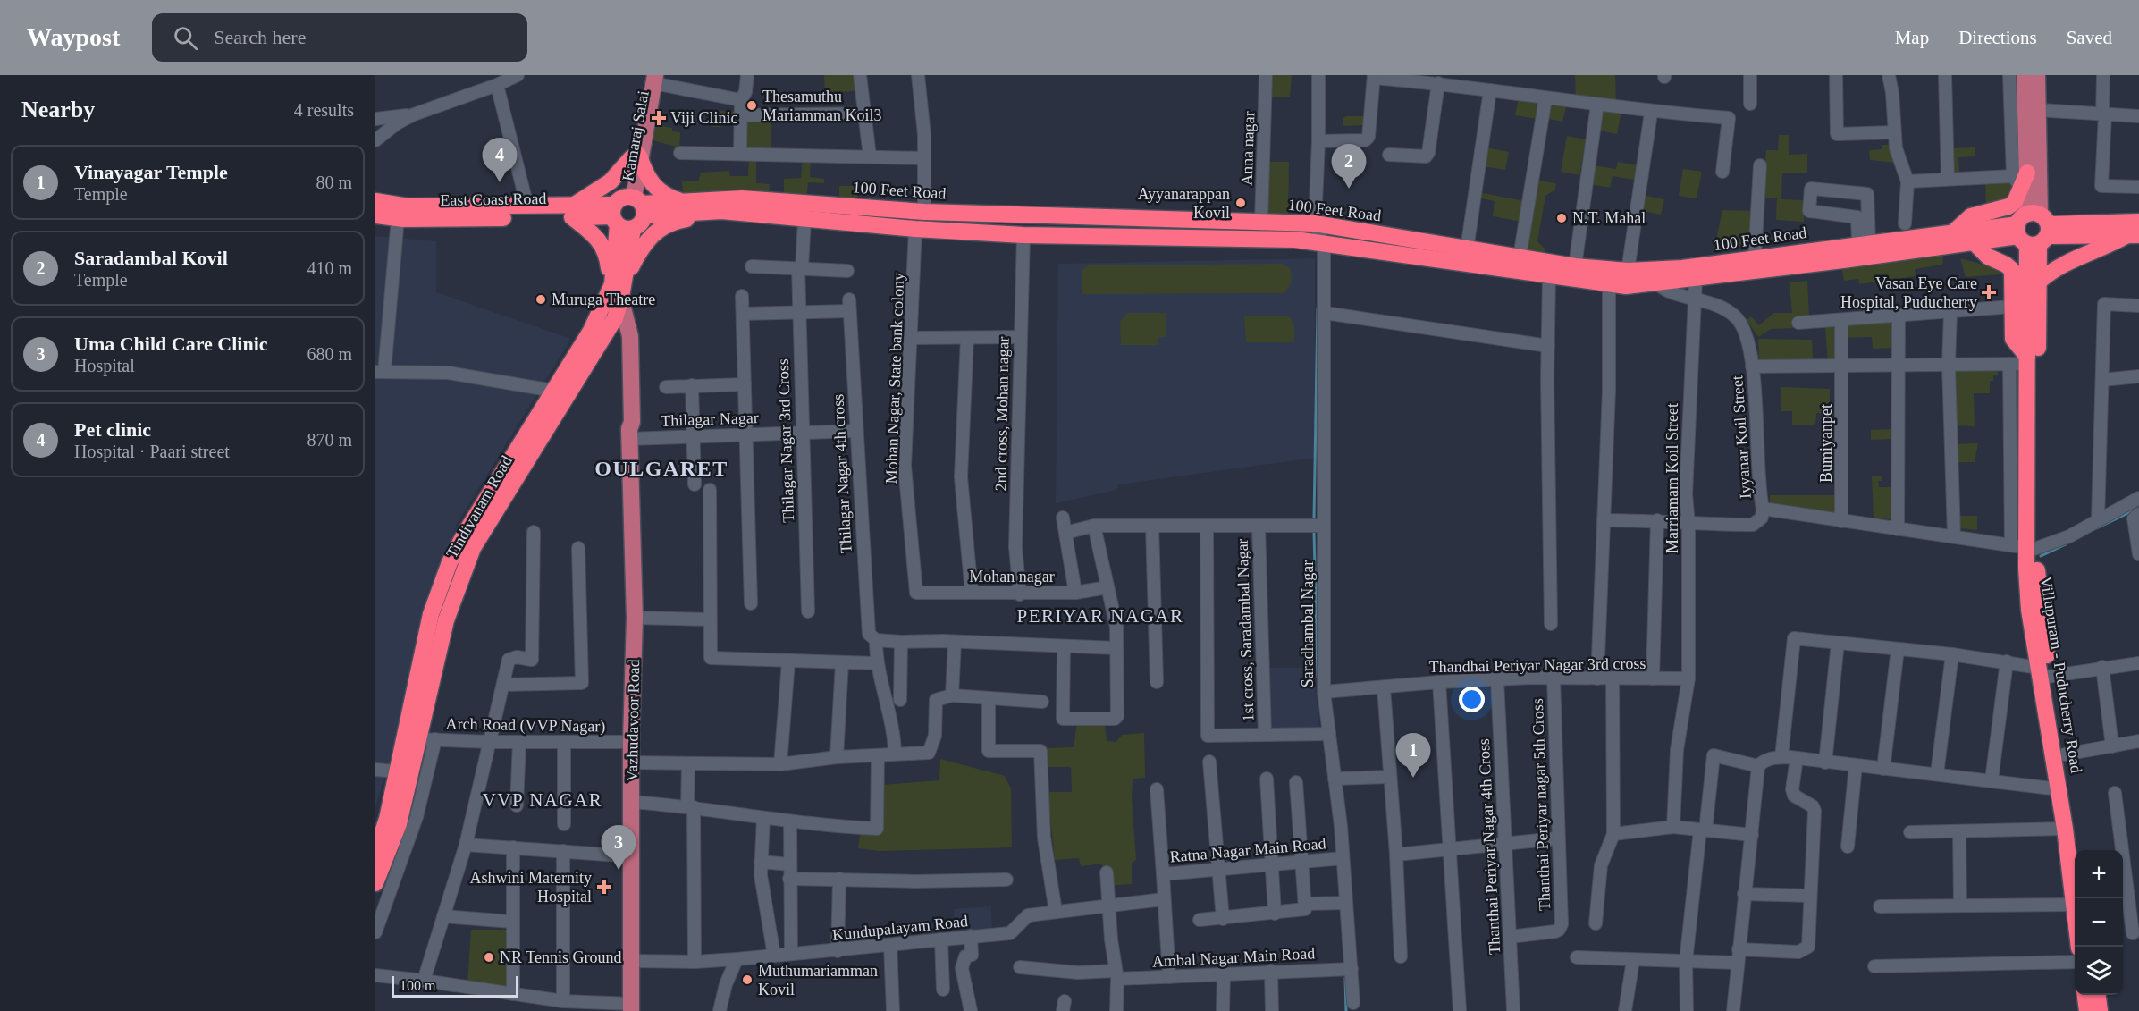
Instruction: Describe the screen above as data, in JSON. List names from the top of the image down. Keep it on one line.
{"streets":{"highway":["100 Feet Road","East Coast Road","Tindivanam Road","Villupuram - Puducherry Road"],"main road":["Kamaraj Salai","Vazhudavoor Road"],"street":["Anna nagar","Mohan Nagar, State bank colony","2nd cross, Mohan nagar","Thilagar Nagar","Iyyanar Koil Street","Thilagar Nagar 3rd Cross","Bumiyanpet","Thilagar Nagar 4th cross","Marriamam Koil Street","Mohan nagar","Saradhambal Nagar","1st cross, Saradambal Nagar","Thandhai Periyar Nagar 3rd cross","Arch Road (VVP Nagar)","Thanthai Periyar nagar 5th Cross","Thanthai Periyar Nagar 4th Cross","Ratna Nagar Main Road","Kundupalayam Road","Ambal Nagar Main Road"]},"crossings":[["Kamaraj Salai","100 Feet Road"],["Kamaraj Salai","East Coast Road"],["Kamaraj Salai","Tindivanam Road"],["Anna nagar","100 Feet Road"],["100 Feet Road","East Coast Road"],["100 Feet Road","Mohan Nagar, State bank colony"],["100 Feet Road","2nd cross, Mohan nagar"],["100 Feet Road","Iyyanar Koil Street"],["100 Feet Road","Thilagar Nagar 3rd Cross"],["100 Feet Road","Marriamam Koil Street"],["100 Feet Road","Tindivanam Road"],["100 Feet Road","Saradhambal Nagar"],["East Coast Road","Tindivanam Road"],["Mohan Nagar, State bank colony","Mohan nagar"],["2nd cross, Mohan nagar","Mohan nagar"],["Thilagar Nagar","Thilagar Nagar 3rd Cross"],["Thilagar Nagar","Thilagar Nagar 4th cross"],["Thilagar Nagar","Vazhudavoor Road"],["Iyyanar Koil Street","Bumiyanpet"],["Iyyanar Koil Street","Marriamam Koil Street"],["Thilagar Nagar 3rd Cross","Thilagar Nagar 4th cross"],["Marriamam Koil Street","Thandhai Periyar Nagar 3rd cross"],["Tindivanam Road","Vazhudavoor Road"],["Tindivanam Road","Arch Road (VVP Nagar)"],["Saradhambal Nagar","Thandhai Periyar Nagar 3rd cross"],["Saradhambal Nagar","Ratna Nagar Main Road"],["Saradhambal Nagar","Ambal Nagar Main Road"],["Thandhai Periyar Nagar 3rd cross","Thanthai Periyar nagar 5th Cross"],["Thandhai Periyar Nagar 3rd cross","Thanthai Periyar Nagar 4th Cross"],["Vazhudavoor Road","Arch Road (VVP Nagar)"],["Vazhudavoor Road","Kundupalayam Road"],["Thanthai Periyar nagar 5th Cross","Thanthai Periyar Nagar 4th Cross"],["Ratna Nagar Main Road","Kundupalayam Road"],["Ratna Nagar Main Road","Ambal Nagar Main Road"]],"districts":["OULGARET","PERIYAR NAGAR","VVP NAGAR"],"places":{"other":["Thesamuthu Mariamman Koil3","Ayyanarappan Kovil","N.T. Mahal","Muruga Theatre","NR Tennis Ground","Muthumariamman Kovil"],"health":["Viji Clinic","Vasan Eye Care Hospital, Puducherry","Ashwini Maternity Hospital"]},"scale_bar":"100 m","page":{"header":"Waypost","search":"Search here","nav":["Map","Directions","Saved"],"heading":["Nearby","4 results"],"pins":["4","2","1","3"],"list":[{"mark":"1","name":"Vinayagar Temple","note":"Temple","value":"80 m"},{"mark":"2","name":"Saradambal Kovil","note":"Temple","value":"410 m"},{"mark":"3","name":"Uma Child Care Clinic","note":"Hospital","value":"680 m"},{"mark":"4","name":"Pet clinic","note":"Hospital · Paari street","value":"870 m"}],"map_buttons":["+","−"],"scale":"100 m"}}
